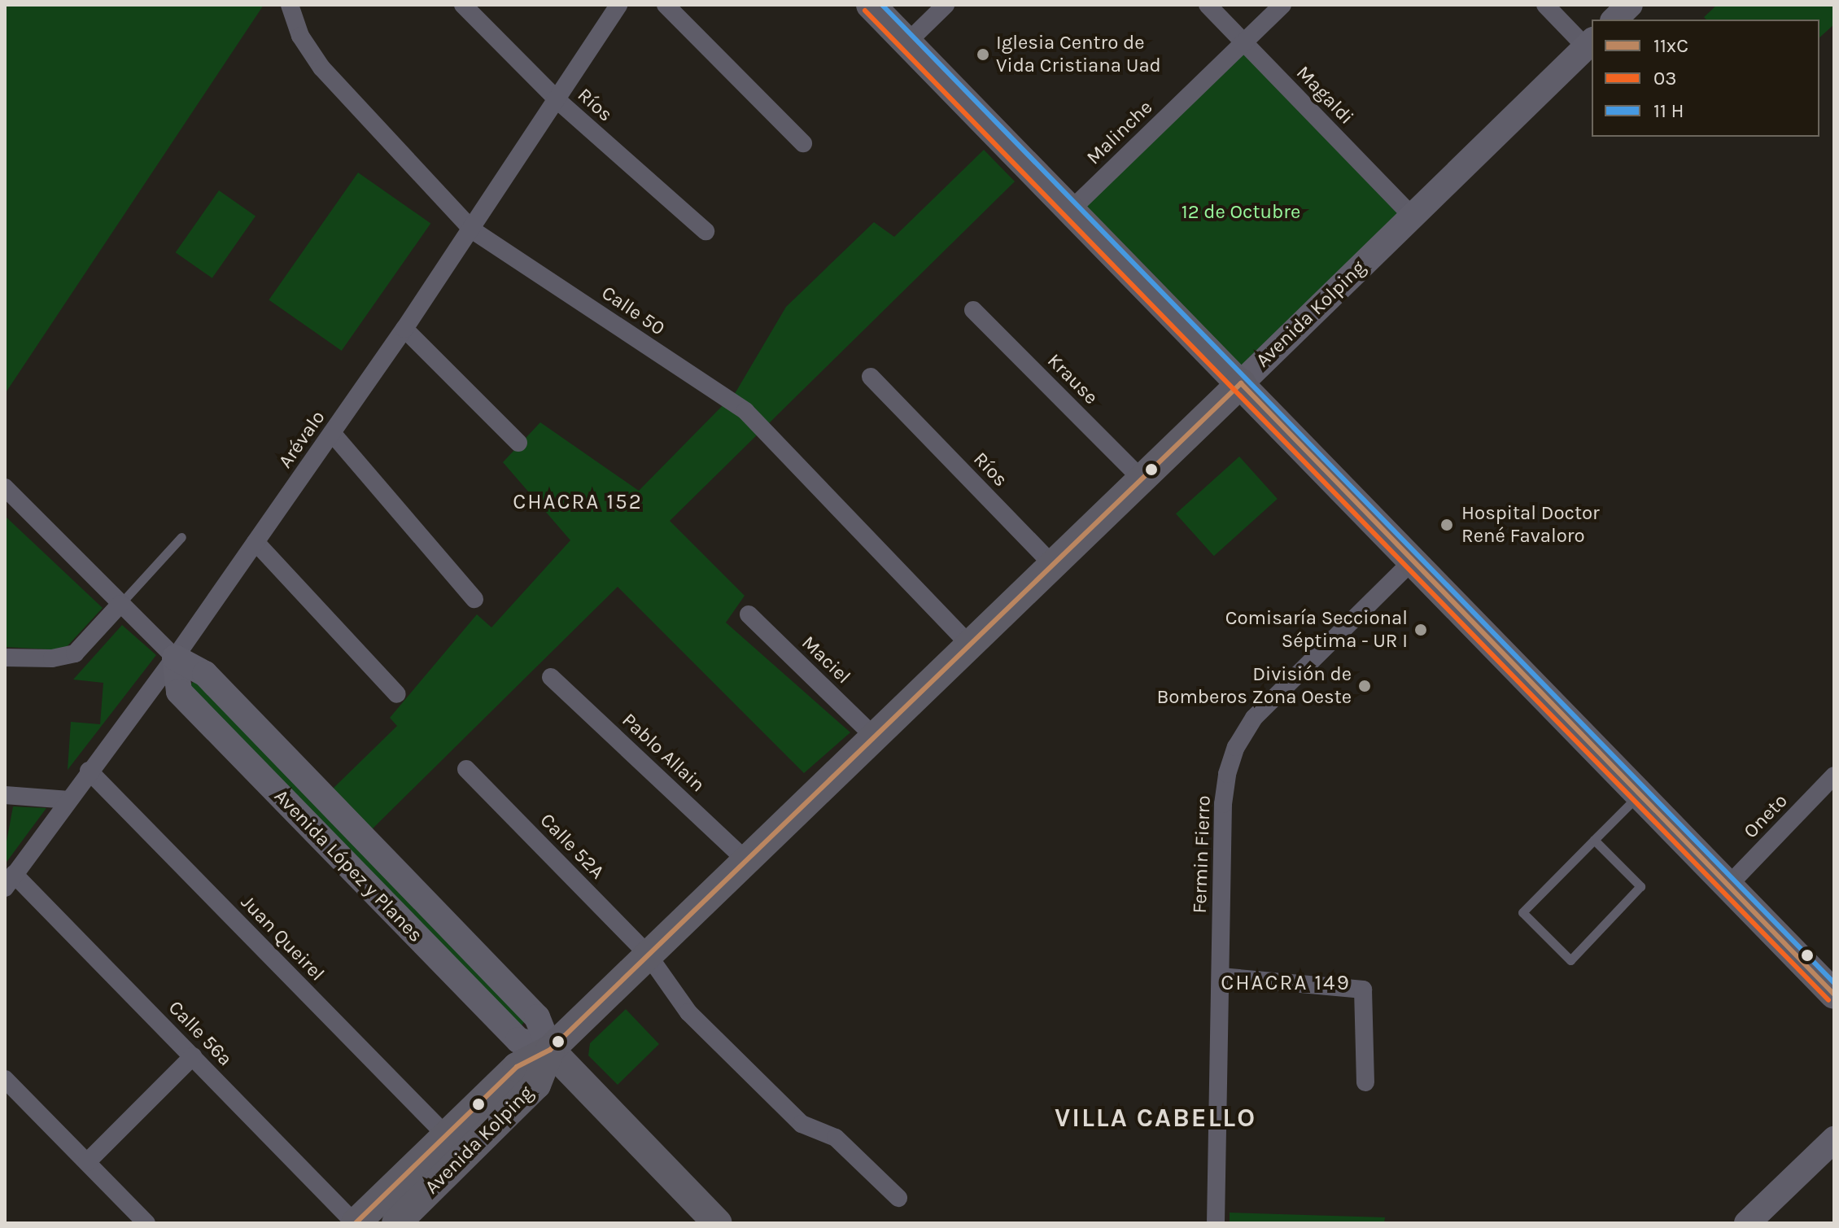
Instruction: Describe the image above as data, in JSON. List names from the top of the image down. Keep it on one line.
{"streets":{"main road":["Avenida Kolping","Avenida López y Planes"],"street":["Magaldi","Ríos","Malinche","Calle 50","Krause","Arévalo","Maciel","Pablo Allain","Oneto","Calle 52A","Fermin Fierro","Juan Queirel","Calle 56a"]},"crossings":[["Magaldi","Malinche"],["Magaldi","Avenida Kolping"],["Ríos","Avenida Kolping"],["Ríos","Arévalo"],["Calle 50","Avenida Kolping"],["Calle 50","Arévalo"],["Avenida Kolping","Krause"],["Avenida Kolping","Maciel"],["Avenida Kolping","Pablo Allain"],["Avenida Kolping","Calle 52A"],["Avenida Kolping","Avenida López y Planes"],["Avenida Kolping","Juan Queirel"],["Avenida Kolping","Calle 56a"],["Arévalo","Avenida López y Planes"],["Arévalo","Juan Queirel"],["Arévalo","Calle 56a"]],"districts":["CHACRA 152","CHACRA 149","VILLA CABELLO"],"parks":["12 de Octubre"],"places":["Iglesia Centro de Vida Cristiana Uad","Hospital Doctor René Favaloro","Comisaría Seccional Séptima - UR I","División de Bomberos Zona Oeste"],"lines":["transit line 03","transit line 11xC"],"legend":["11xC","03","11 H"]}
